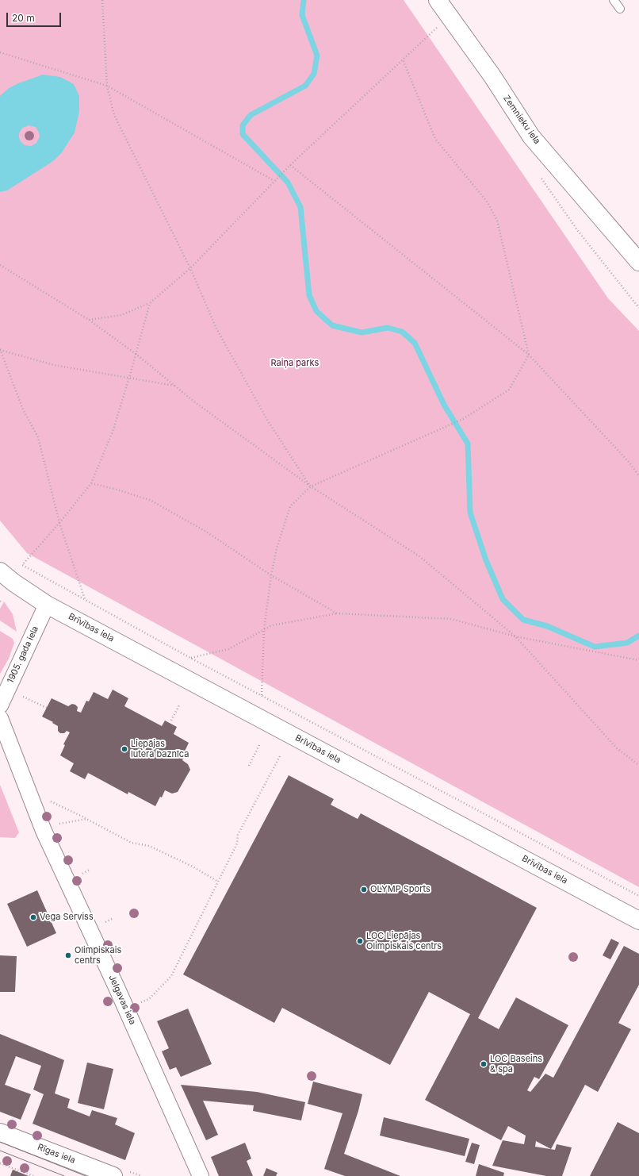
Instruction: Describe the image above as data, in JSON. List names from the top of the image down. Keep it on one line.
{"streets":{"main road":["Zemnieku iela","Brīvības iela","Rīgas iela"],"street":["1905. gada iela","Jelgavas iela"]},"crossings":[["Brīvības iela","1905. gada iela"]],"parks":["Raiņa parks"],"places":["Liepājas lutera baznīca","OLYMP Sports","Vega Serviss","LOC Liepājas Olimpiskais centrs","Olimpiskais centrs","LOC Baseins & spa"],"scale_bar":"20 m"}
